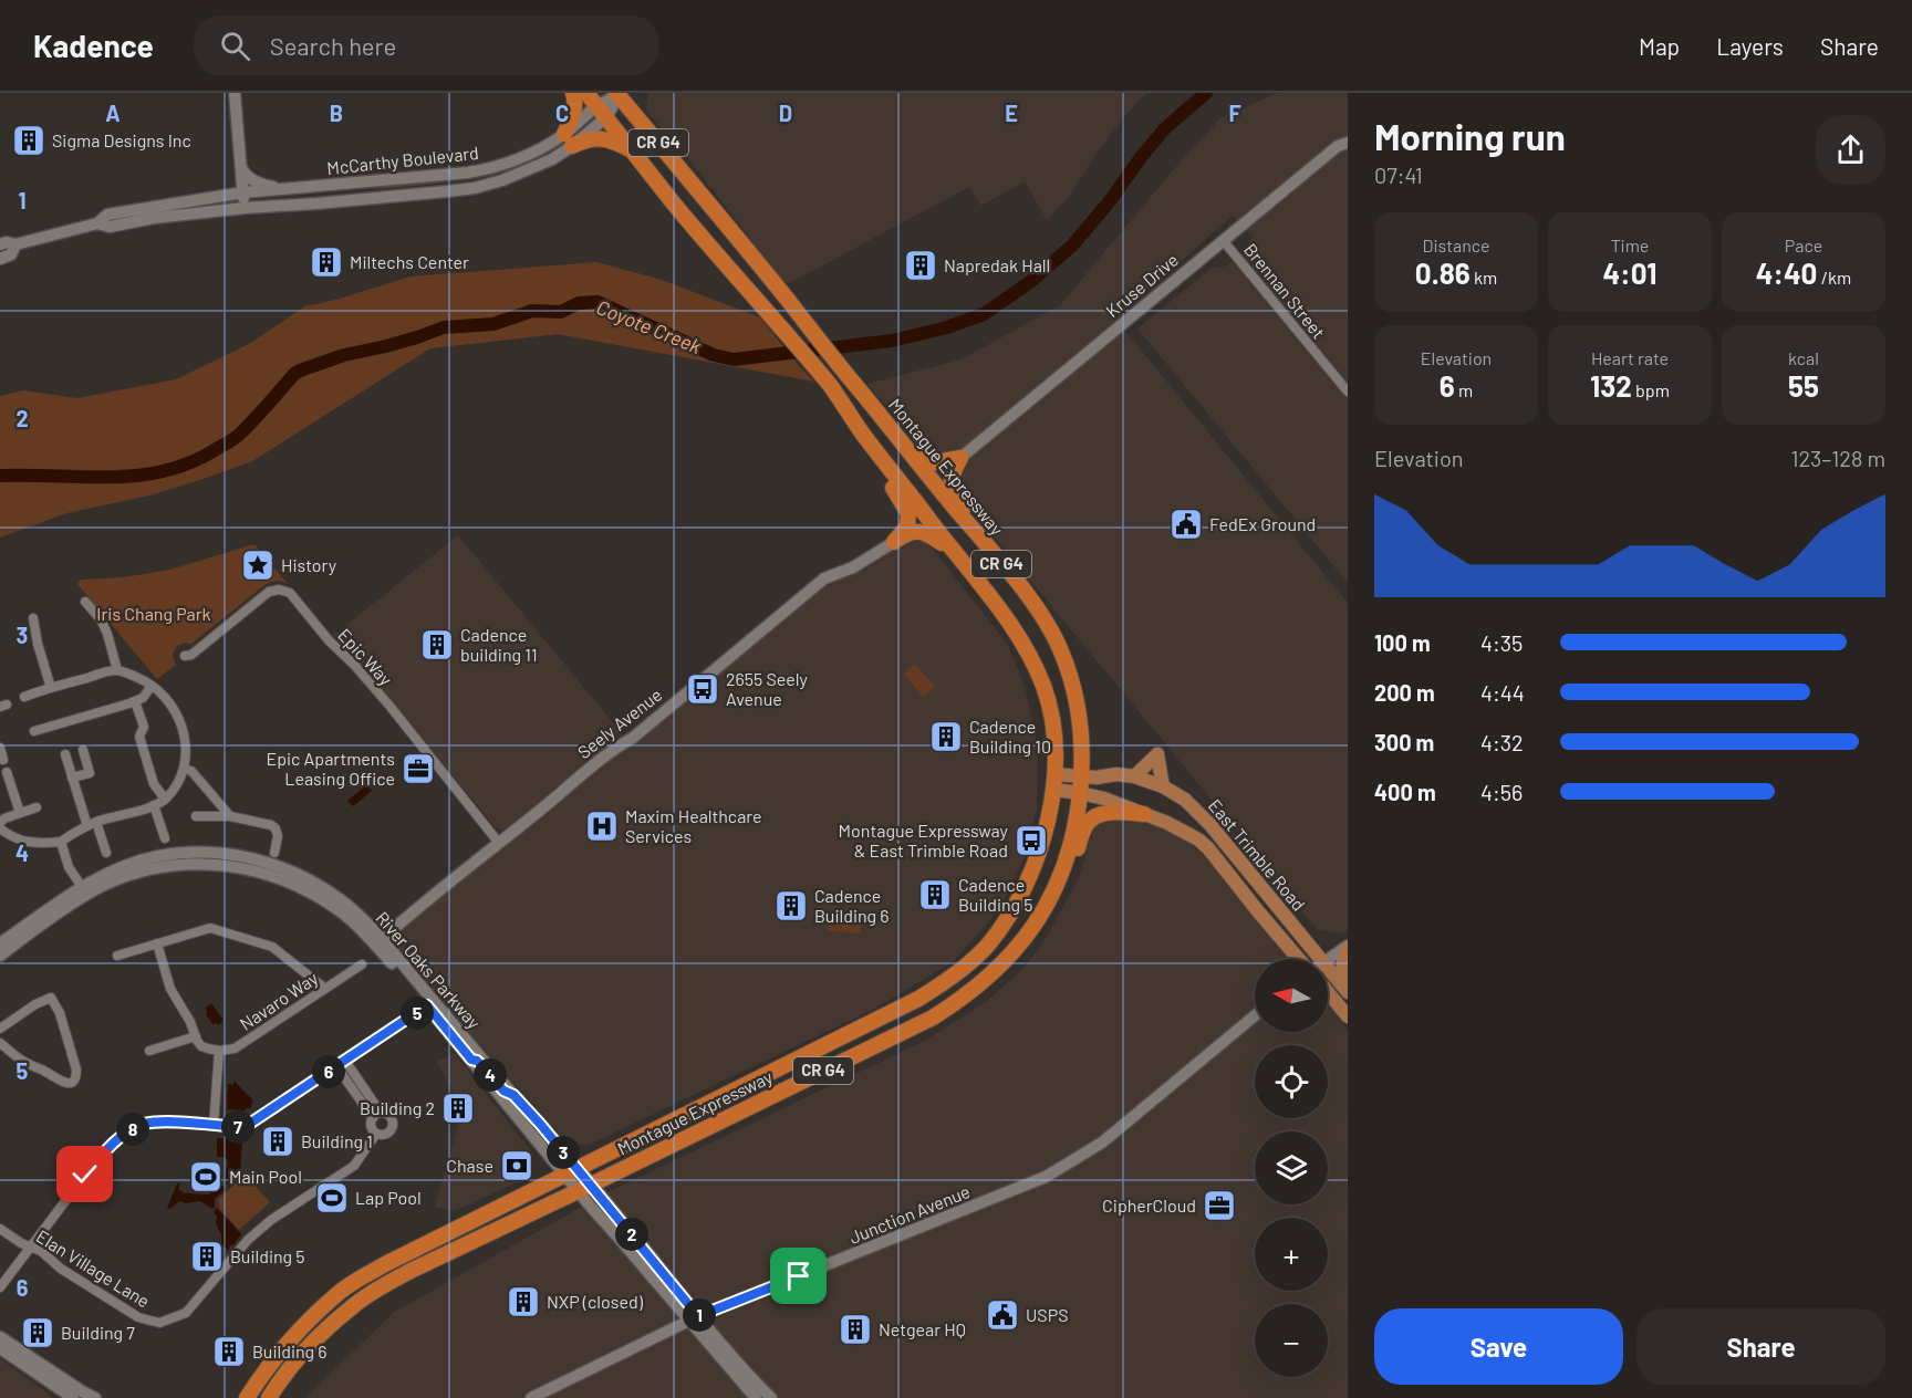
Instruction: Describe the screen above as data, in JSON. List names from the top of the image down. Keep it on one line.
{"streets":{"highway":["CR G4","Montague Expressway"],"main road":["East Trimble Road"],"street":["McCarthy Boulevard","Kruse Drive","Brennan Street","Epic Way","Seely Avenue","River Oaks Parkway","Navaro Way","Junction Avenue","Elan Village Lane"]},"crossings":[["McCarthy Boulevard","Montague Expressway"],["Kruse Drive","Brennan Street"],["Montague Expressway","East Trimble Road"],["Montague Expressway","River Oaks Parkway"],["Epic Way","Seely Avenue"],["Seely Avenue","River Oaks Parkway"]],"water":["Coyote Creek"],"parks":["Iris Chang Park"],"places":{"building":["Sigma Designs Inc","Miltechs Center","Napredak Hall","Cadence building 11","Cadence Building 10","Cadence Building 5","Cadence Building 6","Building 2","Building 1","Building 5","NXP (closed)","Netgear HQ","Building 7","Building 6"],"public building":["FedEx Ground","USPS"],"place":["History"],"bus stop":["2655 Seely Avenue","Montague Expressway & East Trimble Road"],"office":["Epic Apartments Leasing Office","CipherCloud"],"hospital":["Maxim Healthcare Services"],"bank":["Chase"],"sports":["Main Pool","Lap Pool"]},"north":"left","page":{"header":"Kadence","search":"Search here","nav":["Map","Layers","Share"],"heading":["Morning run","07:41"],"stats":[["Distance","0.86 km"],["Time","4:01"],["Pace","4:40 /km"],["Elevation","6 m"],["Heart rate","132 bpm"],["kcal","55"]],"chart":["Elevation","123–128 m"],"list":[{"name":"100 m","note":"4:35"},{"name":"200 m","note":"4:44"},{"name":"300 m","note":"4:32"},{"name":"400 m","note":"4:56"}],"map_buttons":["+","−"],"pins":["5","6","4","7","8","3","2","1"],"buttons":["Save","Share"]},"grid":{"columns":["A","B","C","D","E","F"],"rows":["1","2","3","4","5","6"]}}
